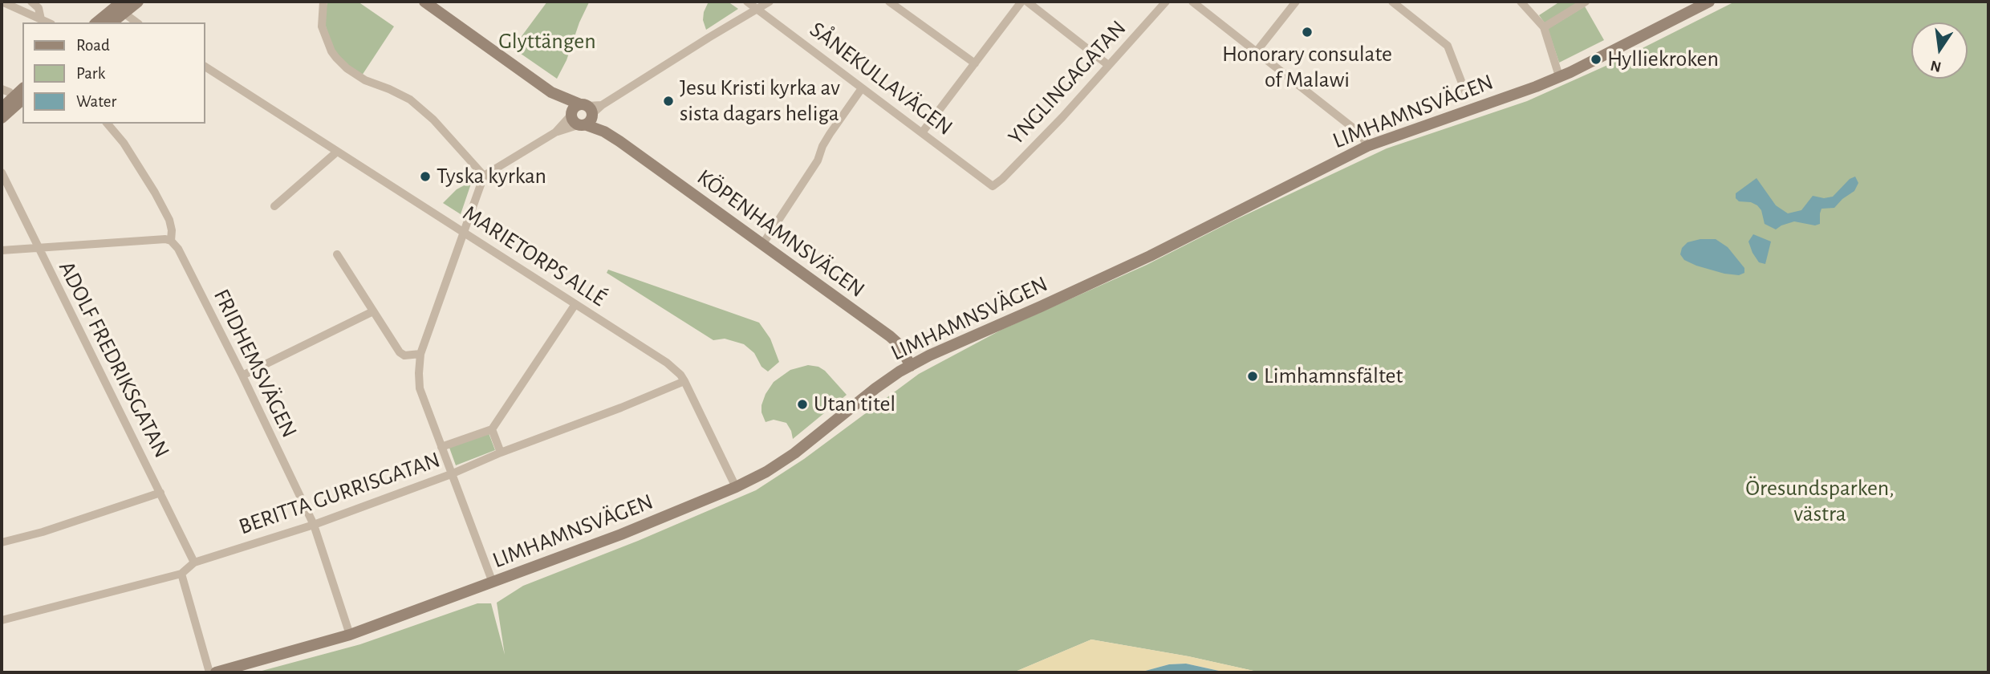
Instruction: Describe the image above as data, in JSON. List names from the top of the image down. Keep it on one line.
{"streets":{"main road":["LIMHAMNSVÄGEN","KÖPENHAMNSVÄGEN"],"street":["SÅNEKULLAVÄGEN","YNGLINGAGATAN","MARIETORPS ALLÉ","ADOLF FREDRIKSGATAN","FRIDHEMSVÄGEN","BERITTA GURRISGATAN"]},"crossings":[["SÅNEKULLAVÄGEN","YNGLINGAGATAN"],["LIMHAMNSVÄGEN","KÖPENHAMNSVÄGEN"],["LIMHAMNSVÄGEN","MARIETORPS ALLÉ"],["LIMHAMNSVÄGEN","FRIDHEMSVÄGEN"],["MARIETORPS ALLÉ","BERITTA GURRISGATAN"],["ADOLF FREDRIKSGATAN","BERITTA GURRISGATAN"],["FRIDHEMSVÄGEN","BERITTA GURRISGATAN"]],"parks":["Glyttängen","Öresundsparken, västra"],"places":["Honorary consulate of Malawi","Hylliekroken","Jesu Kristi kyrka av sista dagars heliga","Tyska kyrkan","Limhamnsfältet","Utan titel"],"legend":["Road","Park","Water"],"north":"bottom"}
